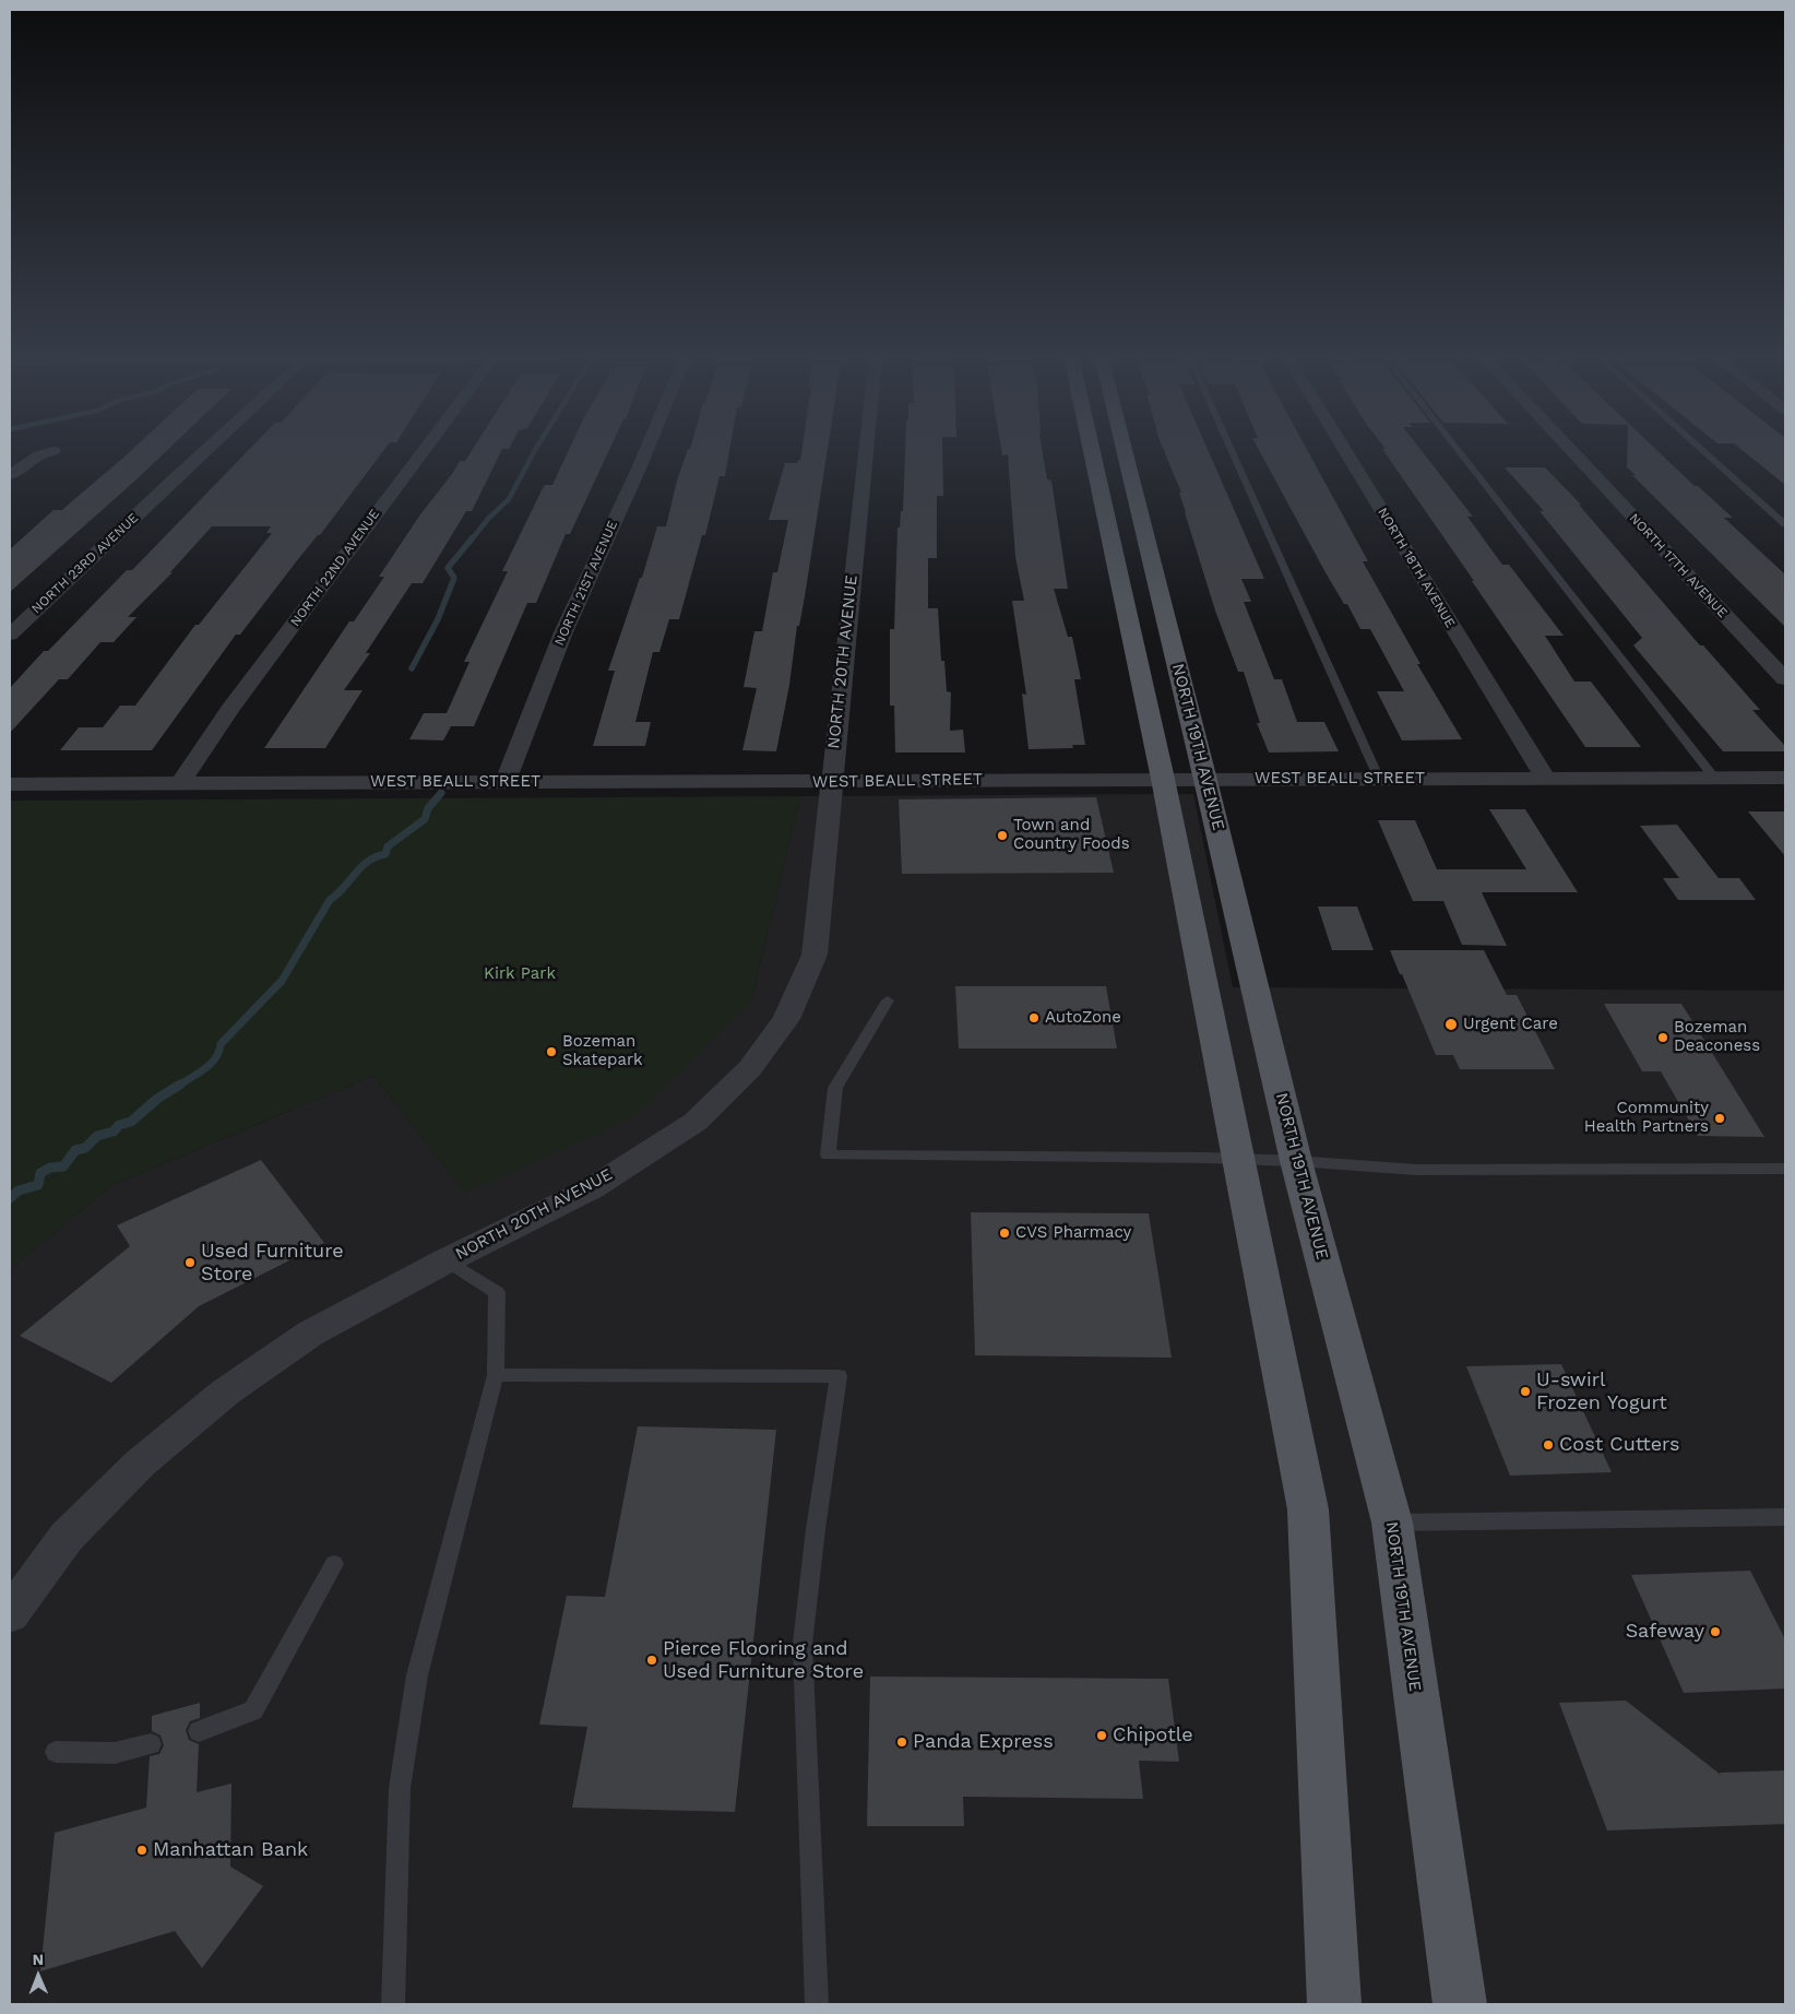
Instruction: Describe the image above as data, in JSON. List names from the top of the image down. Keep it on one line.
{"streets":{"main road":["NORTH 19TH AVENUE"],"street":["NORTH 23RD AVENUE","NORTH 17TH AVENUE","NORTH 22ND AVENUE","NORTH 18TH AVENUE","NORTH 21ST AVENUE","NORTH 20TH AVENUE","WEST BEALL STREET"]},"crossings":[["NORTH 22ND AVENUE","WEST BEALL STREET"],["NORTH 18TH AVENUE","WEST BEALL STREET"],["NORTH 21ST AVENUE","WEST BEALL STREET"],["NORTH 20TH AVENUE","WEST BEALL STREET"],["NORTH 19TH AVENUE","WEST BEALL STREET"]],"parks":["Kirk Park"],"places":["Town and Country Foods","AutoZone","Urgent Care","Bozeman Deaconess","Bozeman Skatepark","Community Health Partners","CVS Pharmacy","Used Furniture Store","U-swirl Frozen Yogurt","Cost Cutters","Safeway","Pierce Flooring and Used Furniture Store","Chipotle","Panda Express","Manhattan Bank"],"north":"top"}
